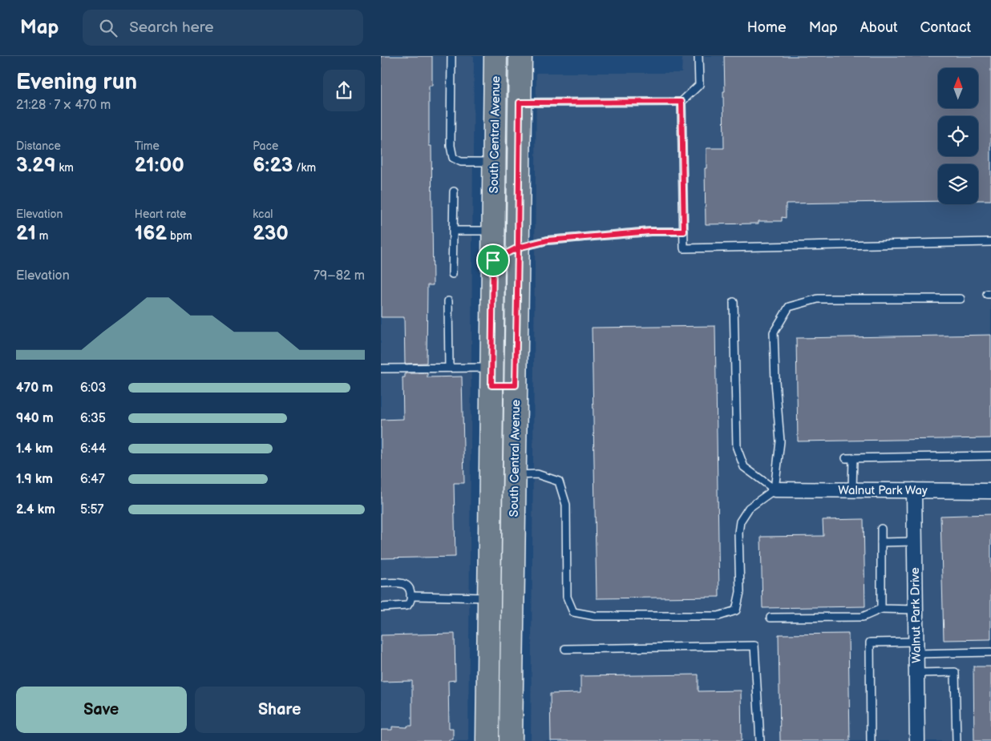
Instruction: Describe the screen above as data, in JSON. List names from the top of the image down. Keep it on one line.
{"streets":{"main road":["South Central Avenue"],"street":["Walnut Park Way","Walnut Park Drive"]},"crossings":[["Walnut Park Way","Walnut Park Drive"]],"north":"top","page":{"header":"Map","search":"Search here","nav":["Home","Map","About","Contact"],"heading":["Evening run","21:28 · 7 × 470 m"],"stats":[["Distance","3.29 km"],["Time","21:00"],["Pace","6:23 /km"],["Elevation","21 m"],["Heart rate","162 bpm"],["kcal","230"]],"chart":["Elevation","79–82 m"],"list":[{"name":"470 m","note":"6:03"},{"name":"940 m","note":"6:35"},{"name":"1.4 km","note":"6:44"},{"name":"1.9 km","note":"6:47"},{"name":"2.4 km","note":"5:57"}],"buttons":["Save","Share"]}}
